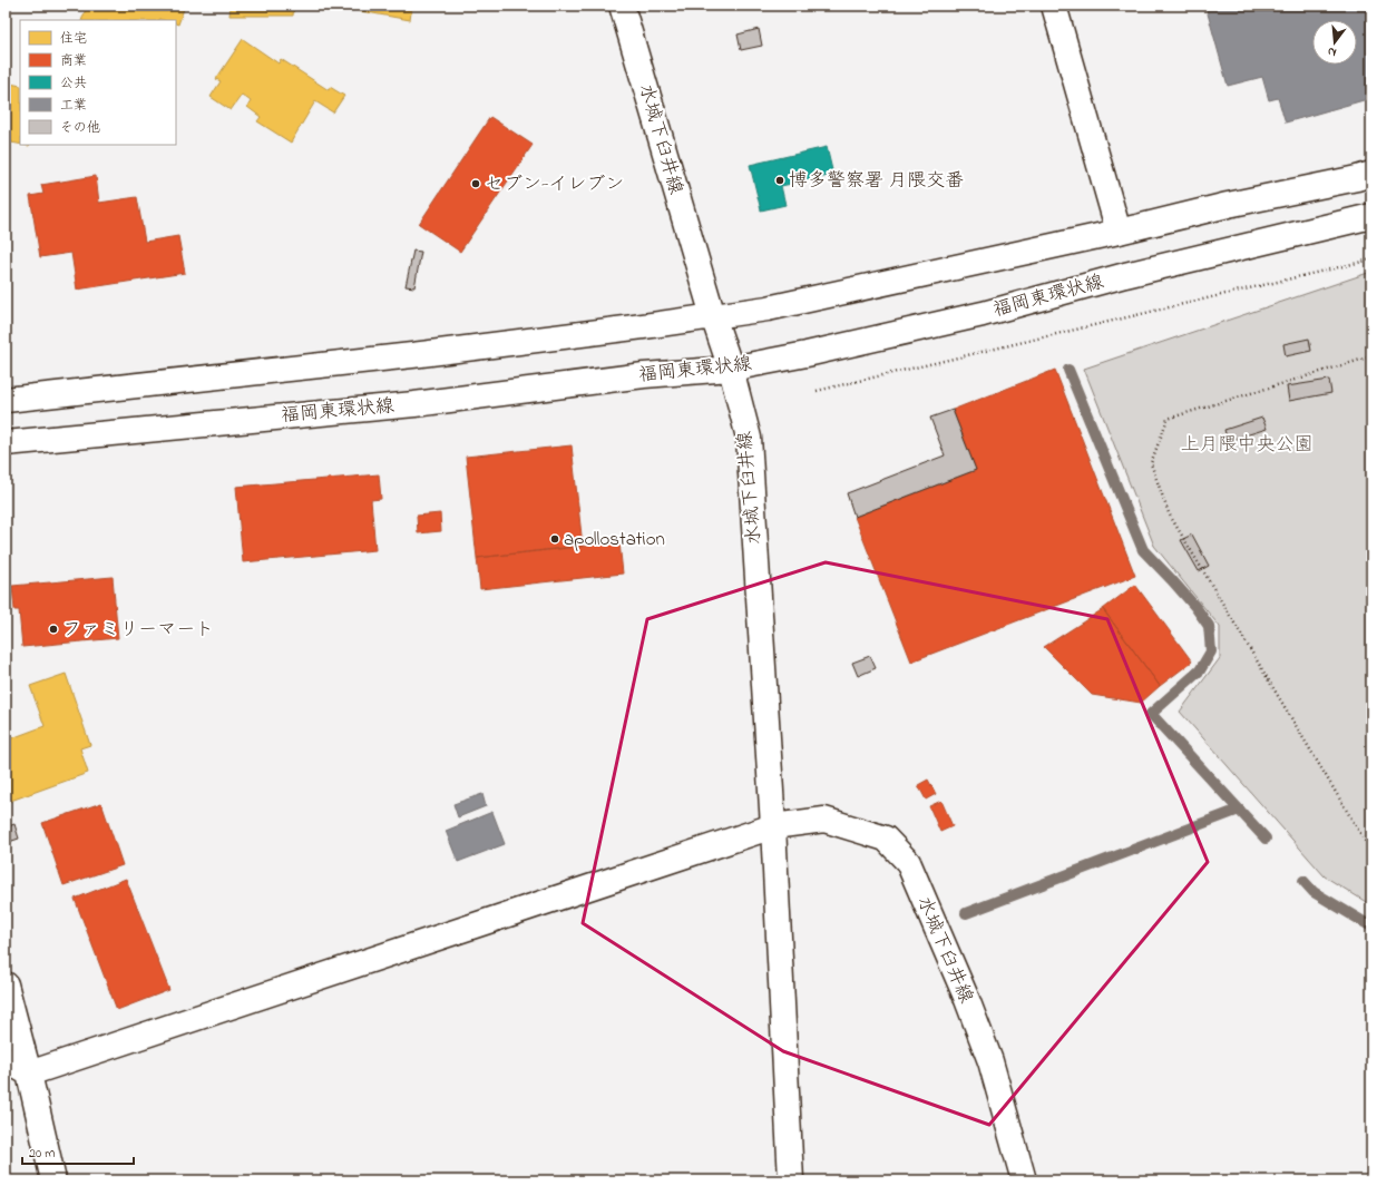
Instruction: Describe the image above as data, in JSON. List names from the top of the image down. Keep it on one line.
{"streets":{"main road":["水城下臼井線","福岡東環状線"]},"crossings":[["水城下臼井線","福岡東環状線"]],"parks":["上月隈中央公園"],"places":["博多警察署 月隈交番","セブン-イレブン","apollostation","ファミリーマート"],"legend":["住宅","商業","公共","工業","その他"],"scale_bar":"20 m","north":"bottom"}
